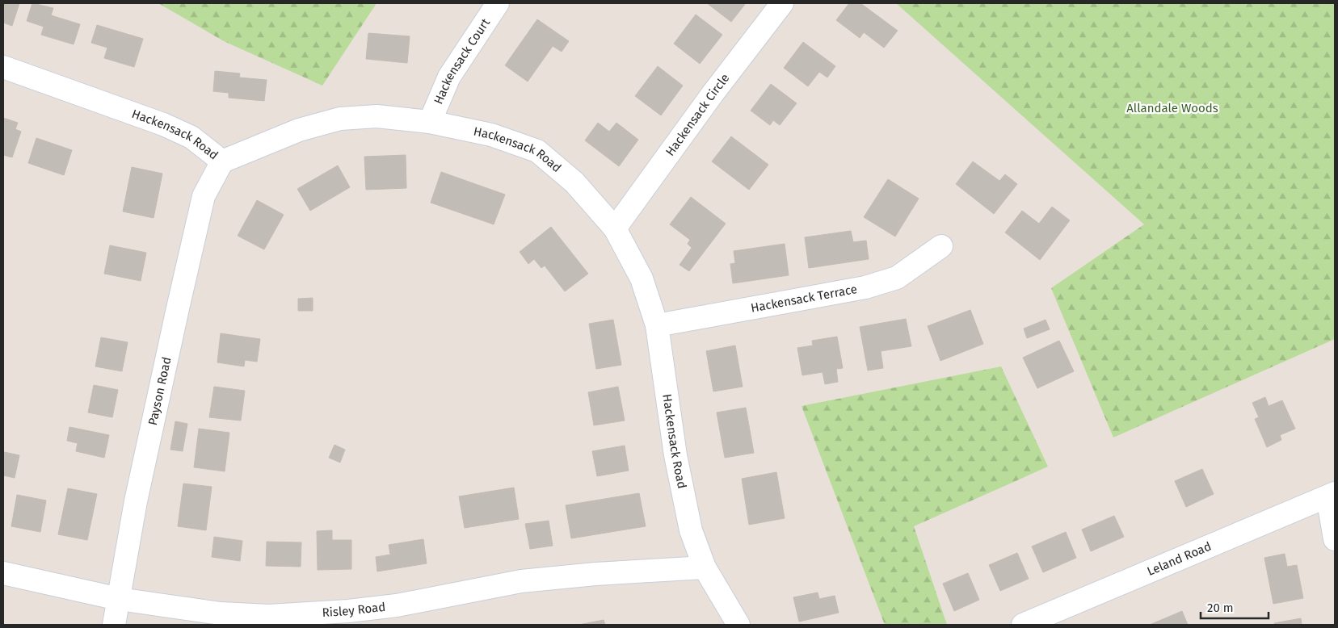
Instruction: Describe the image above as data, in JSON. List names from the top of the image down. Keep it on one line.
{"streets":{"street":["Hackensack Court","Hackensack Circle","Hackensack Road","Hackensack Terrace","Payson Road","Leland Road","Risley Road"]},"crossings":[["Hackensack Court","Hackensack Road"],["Hackensack Circle","Hackensack Road"],["Hackensack Road","Hackensack Terrace"],["Hackensack Road","Payson Road"],["Hackensack Road","Risley Road"],["Payson Road","Risley Road"]],"parks":["Allandale Woods"],"scale_bar":"20 m"}
